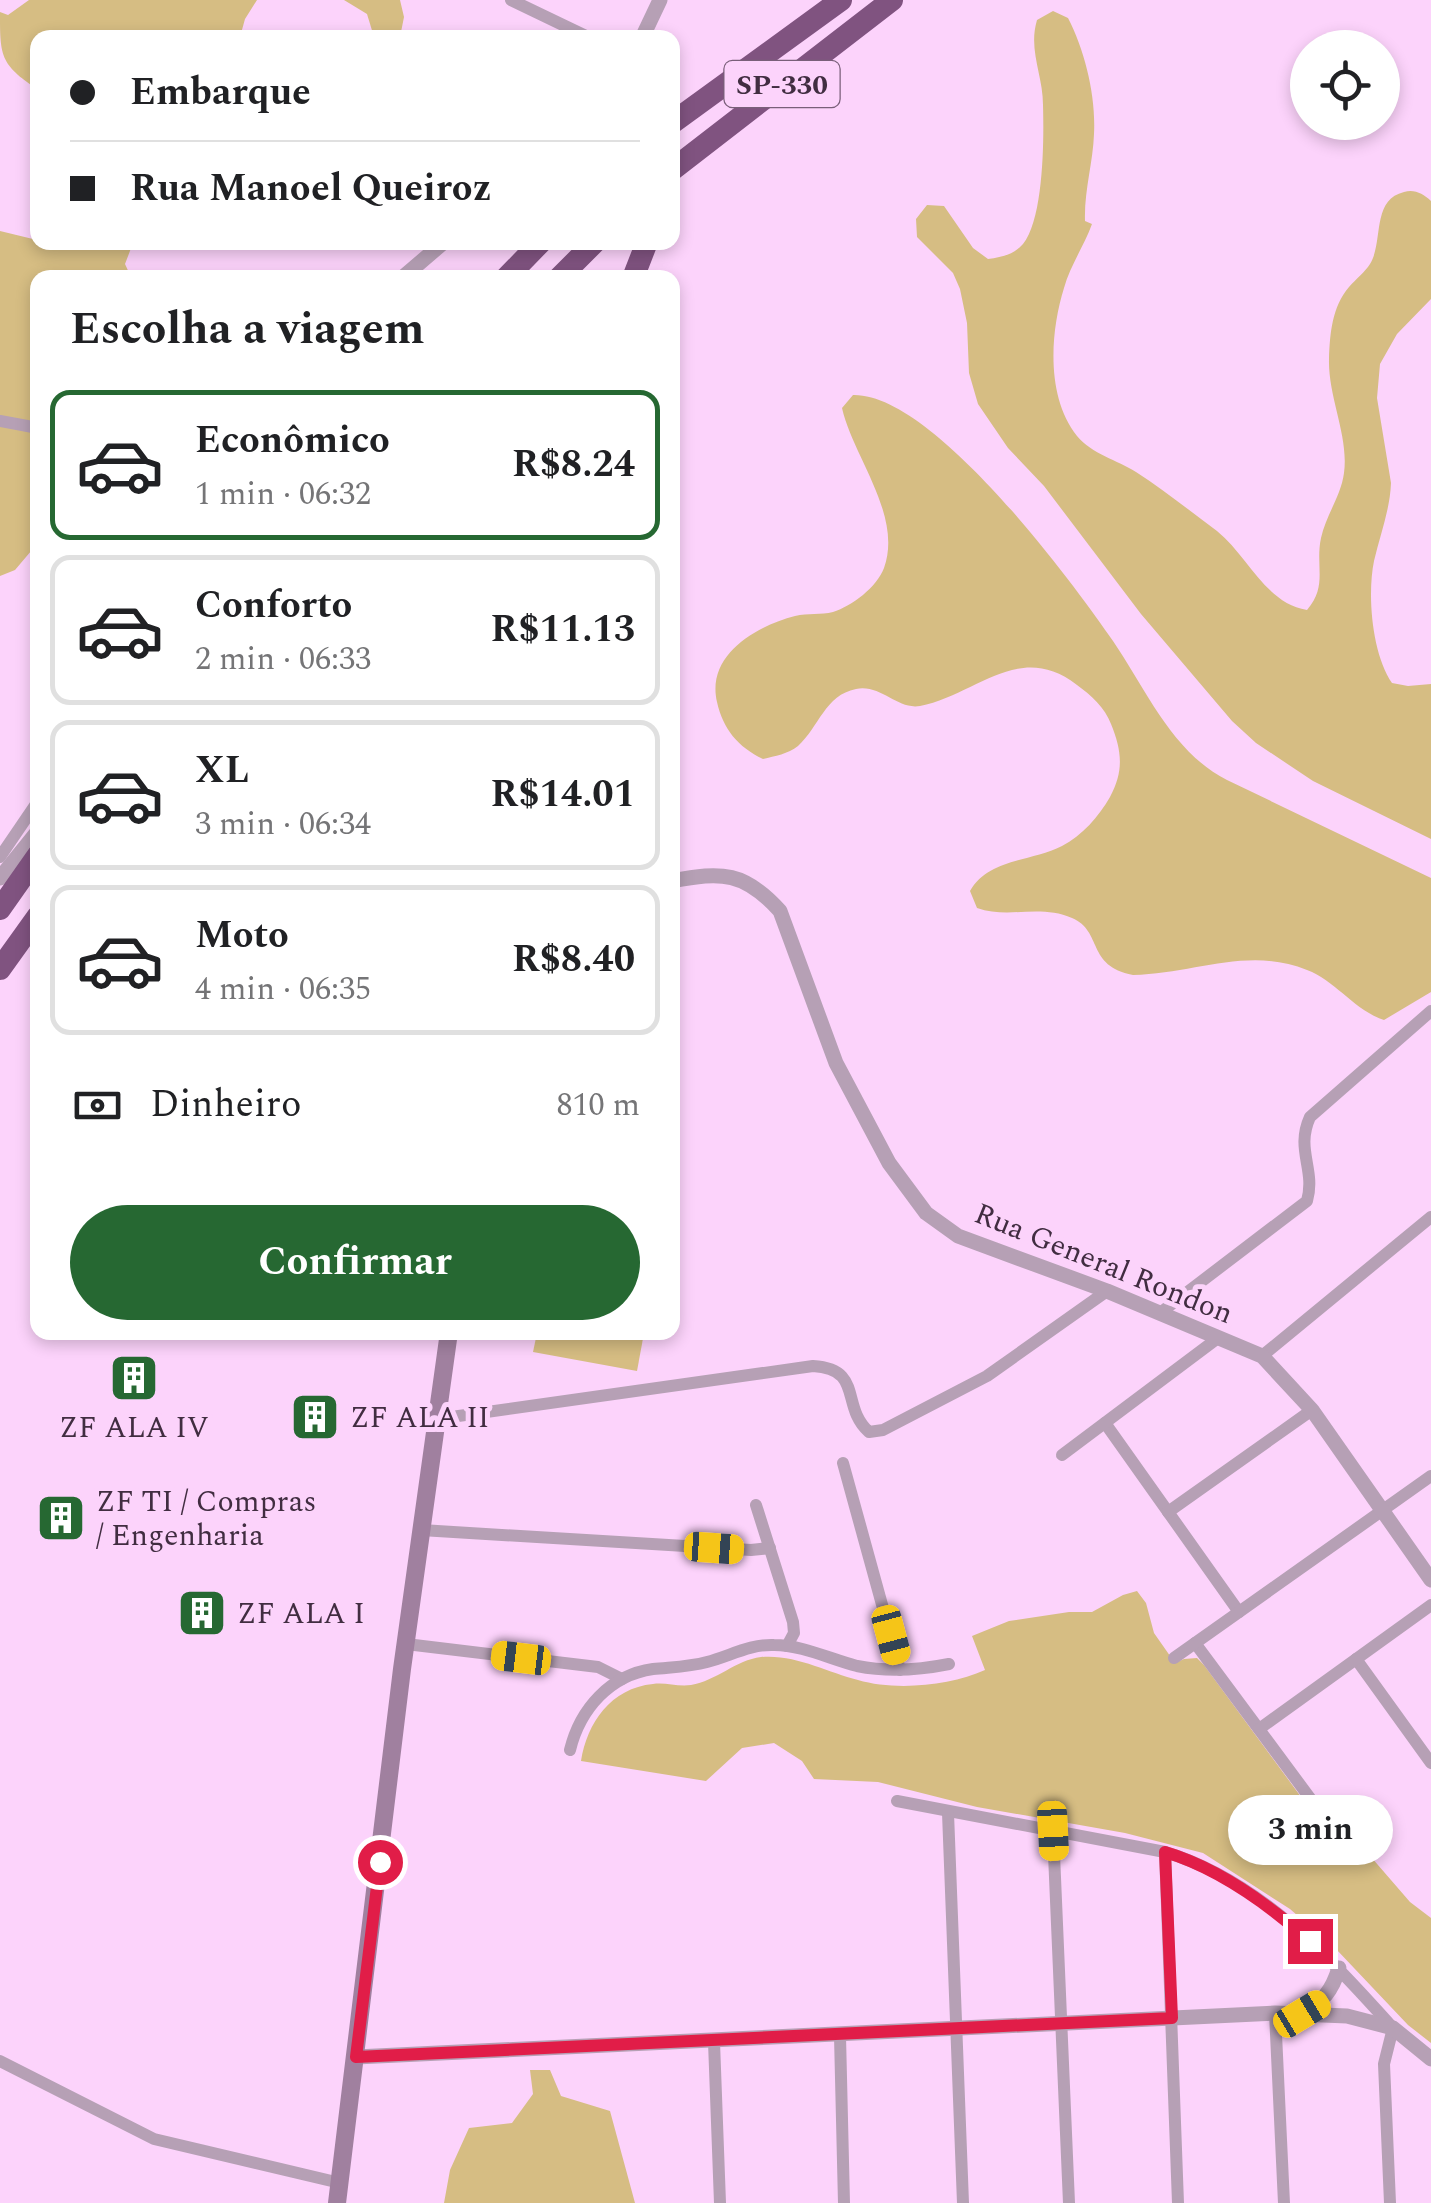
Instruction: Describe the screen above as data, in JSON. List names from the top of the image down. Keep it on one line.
{"streets":{"highway":["SP-330"],"street":["Rua General Rondon"]},"places":{"building":["ZF ALA IV","ZF ALA II","ZF TI / Compras / Engenharia","ZF ALA I"]},"page":{"banner":["Embarque","Rua Manoel Queiroz"],"heading":"Escolha a viagem","list":[{"name":"Econômico","note":"1 min · 06:32","value":"R$8.24"},{"name":"Conforto","note":"2 min · 06:33","value":"R$11.13"},{"name":"XL","note":"3 min · 06:34","value":"R$14.01"},{"name":"Moto","note":"4 min · 06:35","value":"R$8.40"}],"pay":["Dinheiro","810 m"],"buttons":"Confirmar","bubble":"3 min"}}
